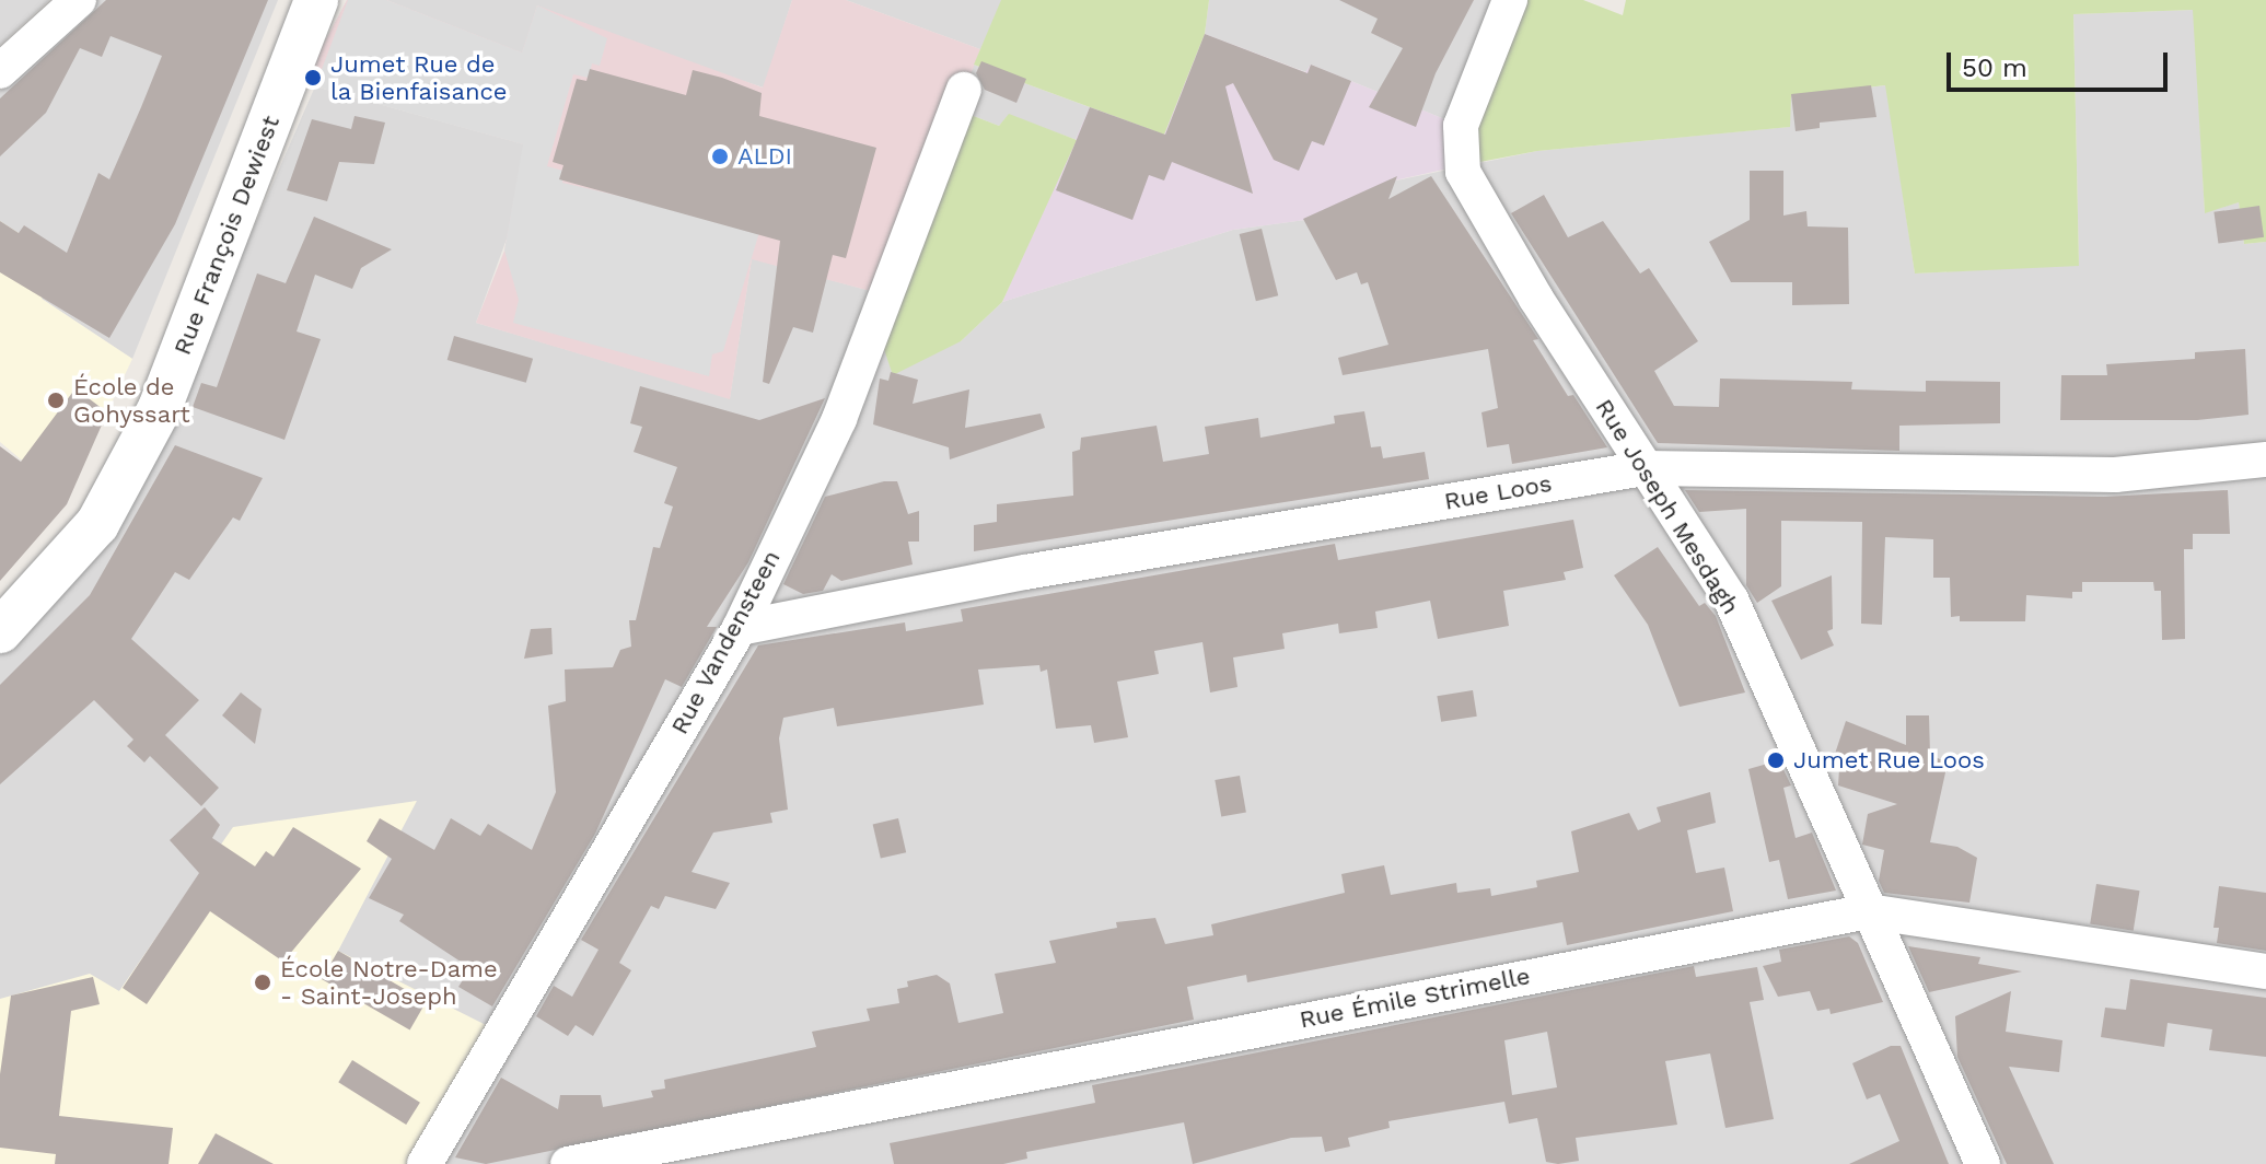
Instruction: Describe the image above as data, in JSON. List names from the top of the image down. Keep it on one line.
{"streets":{"street":["Rue François Dewiest","Rue Loos","Rue Joseph Mesdagh","Rue Vandensteen","Rue Émile Strimelle"]},"crossings":[["Rue Loos","Rue Joseph Mesdagh"],["Rue Loos","Rue Vandensteen"],["Rue Joseph Mesdagh","Rue Émile Strimelle"]],"places":["Jumet Rue de la Bienfaisance","ALDI","École de Gohyssart","Jumet Rue Loos","École Notre-Dame - Saint-Joseph"],"scale_bar":"50 m"}
